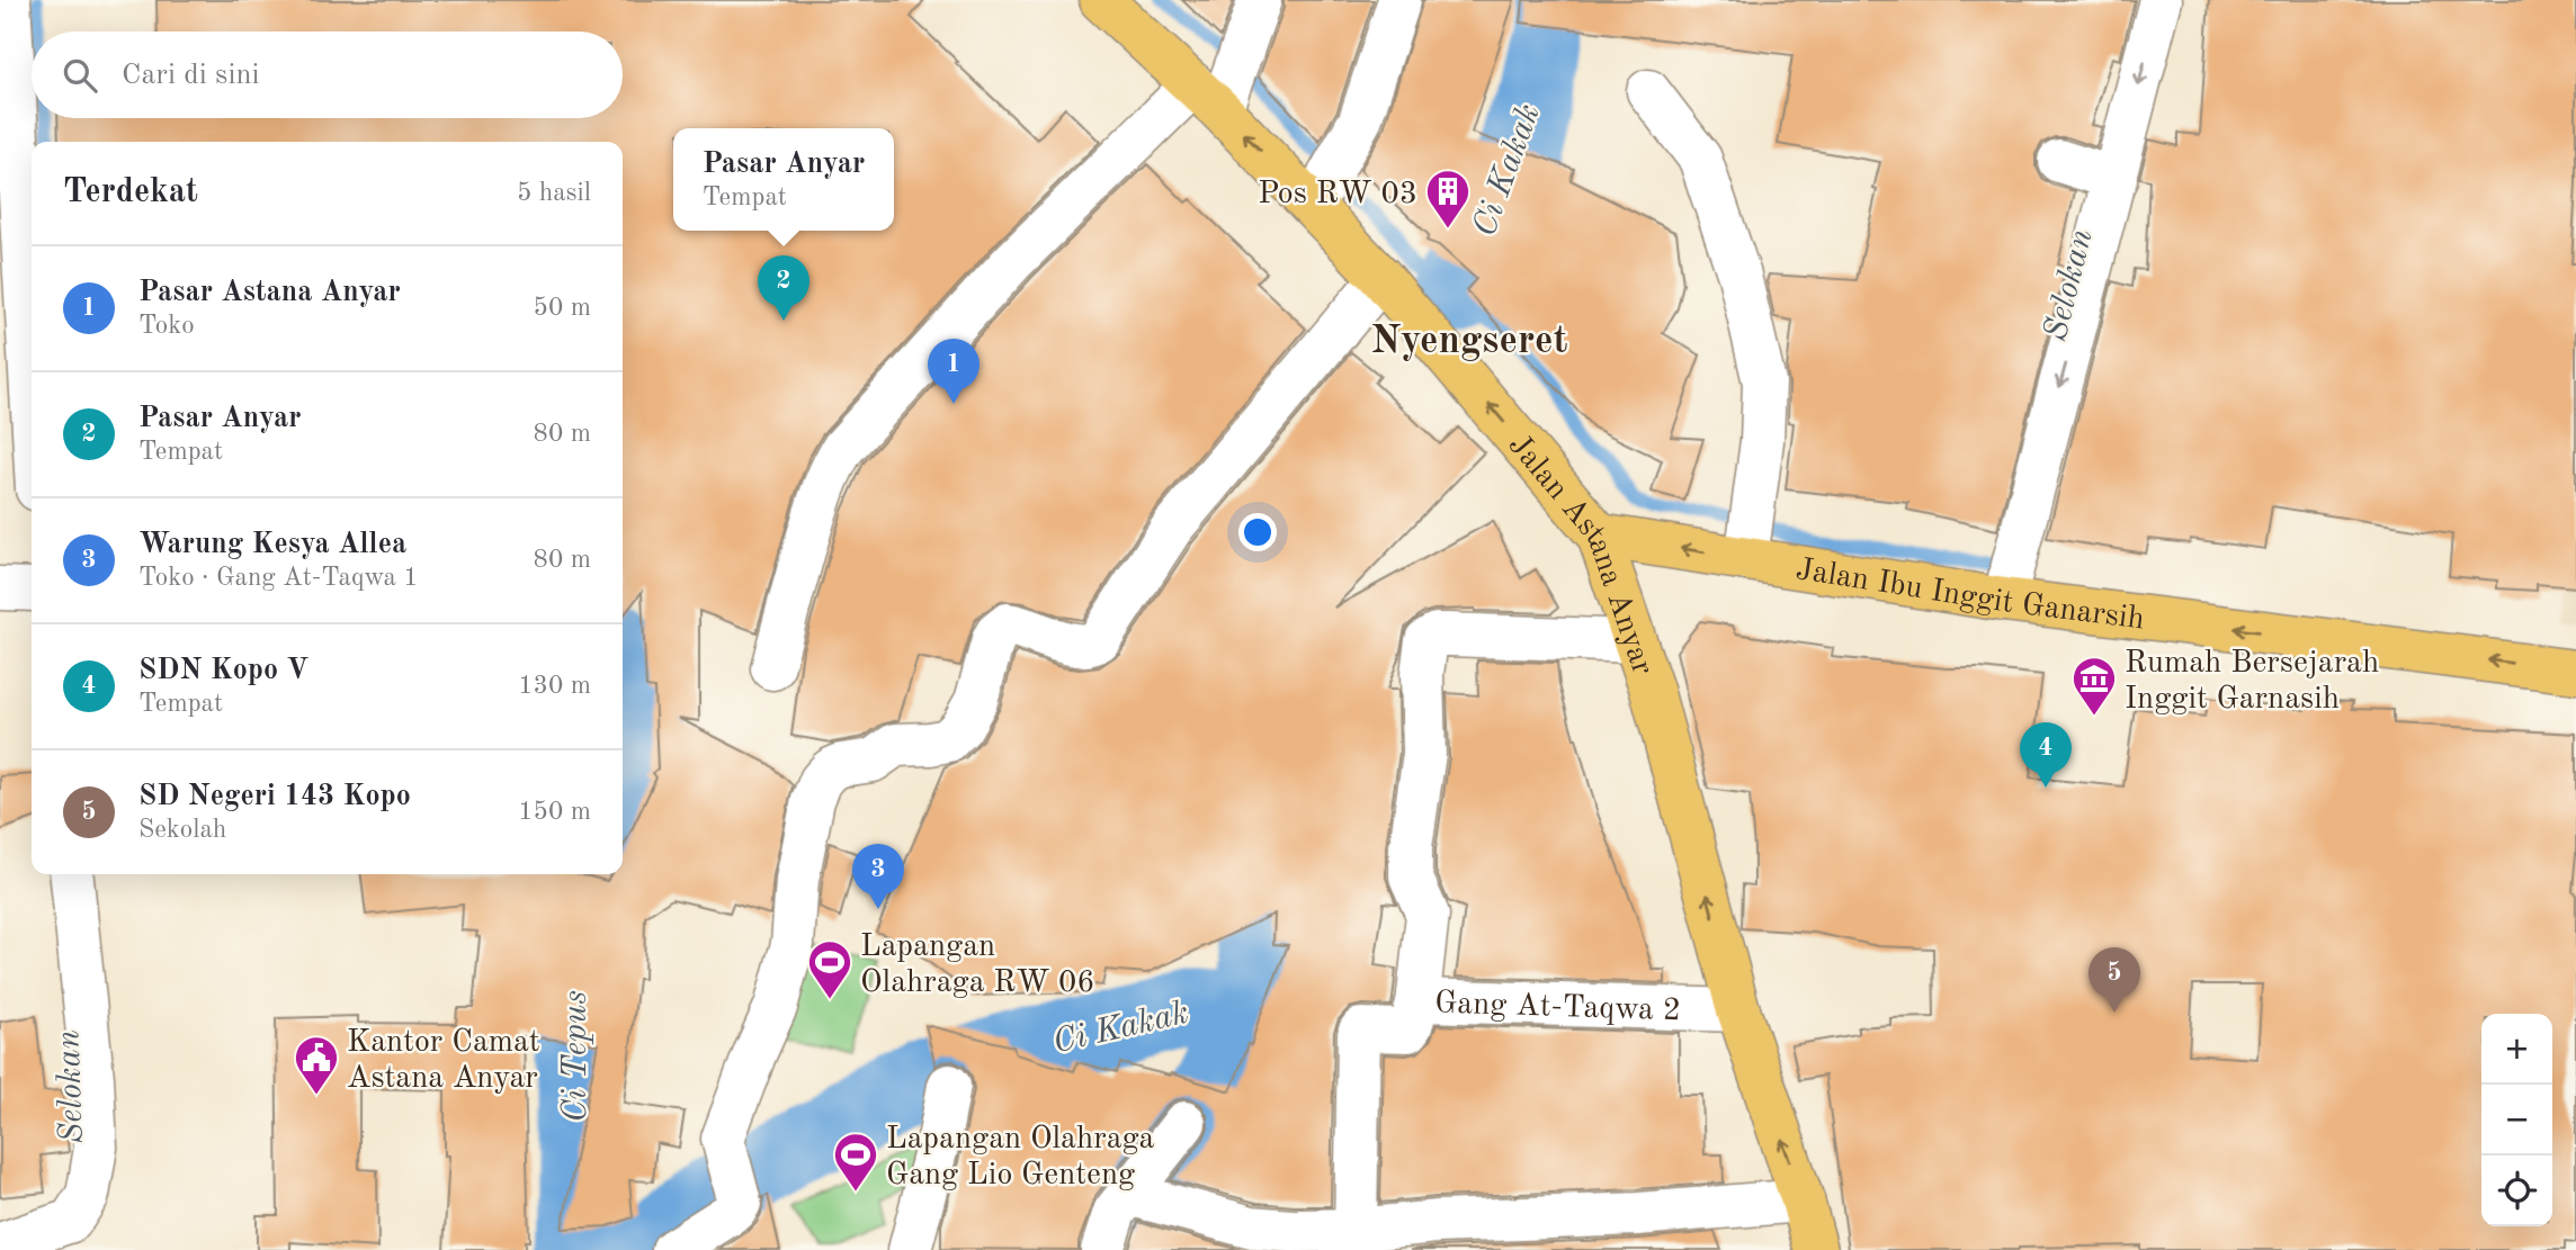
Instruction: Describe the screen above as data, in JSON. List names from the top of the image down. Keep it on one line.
{"streets":{"main road":["Jalan Astana Anyar","Jalan Ibu Inggit Ganarsih"],"street":["Gang At-Taqwa 2"]},"crossings":[["Jalan Astana Anyar","Jalan Ibu Inggit Ganarsih"],["Jalan Astana Anyar","Gang At-Taqwa 2"]],"one_way":["Jalan Astana Anyar","Jalan Ibu Inggit Ganarsih"],"districts":["Nyengseret"],"water":["Ci Kakak","Selokan","Ci Tepus"],"places":{"building":["Pos RW 03"],"museum":["Rumah Bersejarah Inggit Garnasih"],"sports":["Lapangan Olahraga RW 06","Lapangan Olahraga Gang Lio Genteng"],"public building":["Kantor Camat Astana Anyar"]},"page":{"search":"Cari di sini","popup":["Pasar Anyar","Tempat"],"heading":["Terdekat","5 hasil"],"list":[{"mark":"1","name":"Pasar Astana Anyar","note":"Toko","value":"50 m"},{"mark":"2","name":"Pasar Anyar","note":"Tempat","value":"80 m"},{"mark":"3","name":"Warung Kesya Allea","note":"Toko · Gang At-Taqwa 1","value":"80 m"},{"mark":"4","name":"SDN Kopo V","note":"Tempat","value":"130 m"},{"mark":"5","name":"SD Negeri 143 Kopo","note":"Sekolah","value":"150 m"}],"pins":["2","1","4","3","5"],"map_buttons":["+","−"]}}
